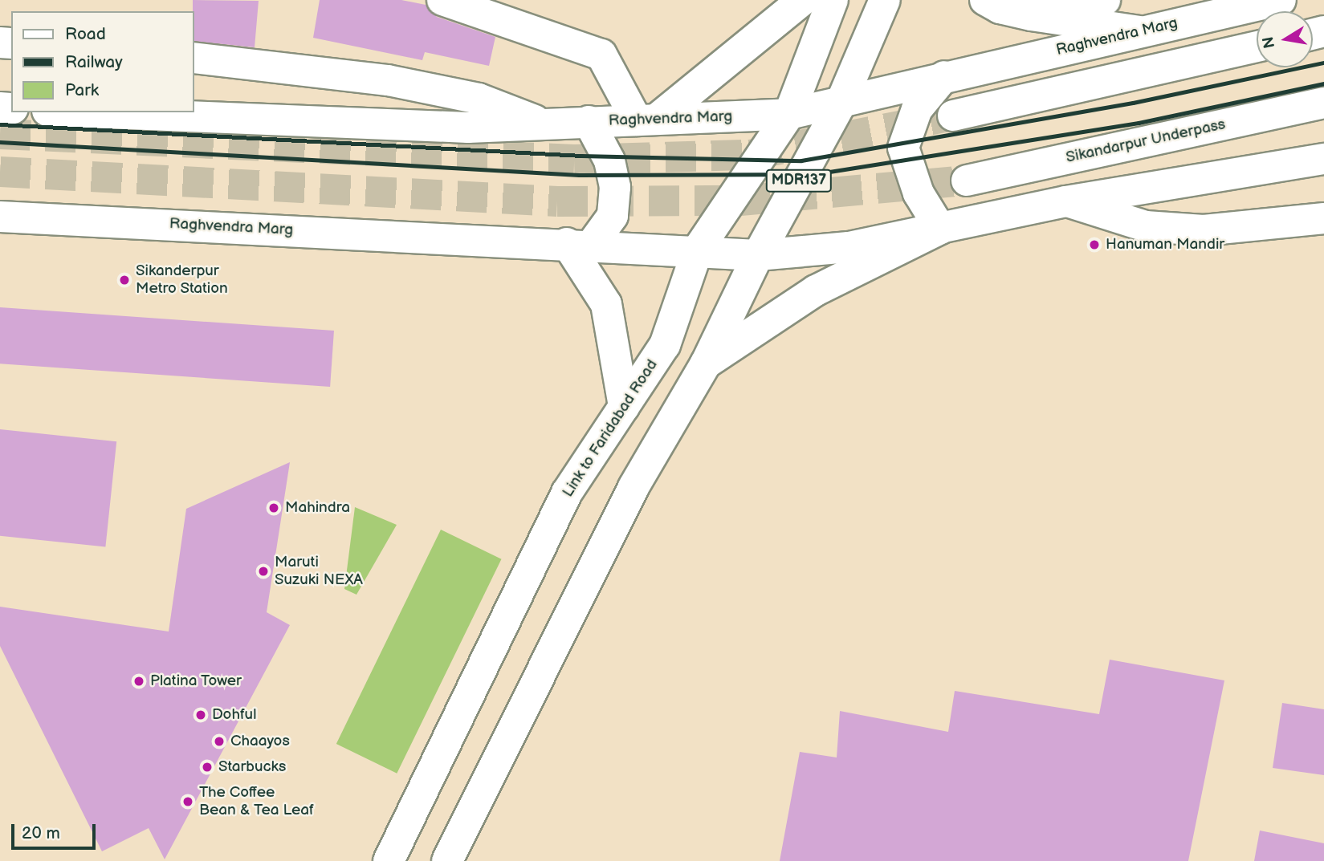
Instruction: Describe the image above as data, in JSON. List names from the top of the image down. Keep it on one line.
{"streets":{"street":["Raghvendra Marg","Sikandarpur Underpass","MDR137","Link to Faridabad Road"]},"crossings":[["Raghvendra Marg","MDR137"],["Raghvendra Marg","Link to Faridabad Road"]],"places":["Hanuman Mandir","Sikanderpur Metro Station","Mahindra","Maruti Suzuki NEXA","Platina Tower","Dohful","Chaayos","Starbucks","The Coffee Bean & Tea Leaf"],"legend":["Road","Railway","Park"],"scale_bar":"20 m","north":"left"}
